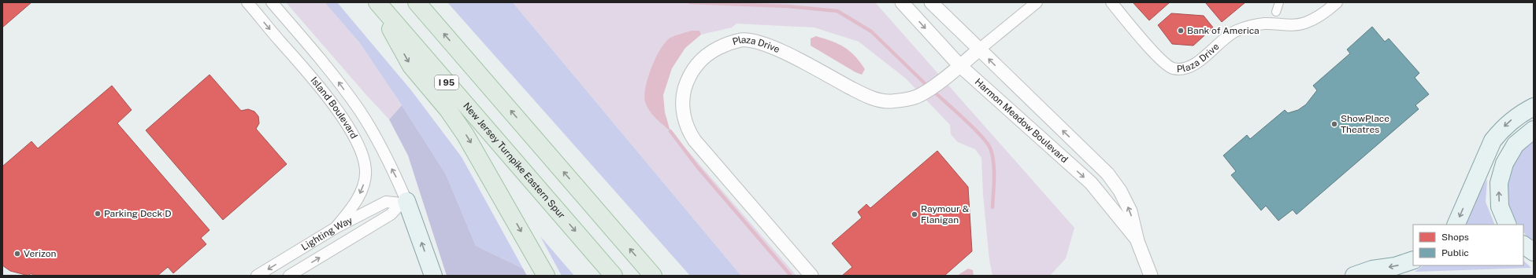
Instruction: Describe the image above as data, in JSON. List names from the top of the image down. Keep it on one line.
{"streets":{"highway":["I 95","New Jersey Turnpike Eastern Spur"],"street":["Plaza Drive","Island Boulevard","Harmon Meadow Boulevard","Lighting Way"]},"crossings":[["Plaza Drive","Harmon Meadow Boulevard"],["Island Boulevard","Lighting Way"]],"places":["Bank of America","ShowPlace Theatres","Parking Deck D","Raymour & Flanigan","Verizon"],"legend":["Shops","Public"]}
